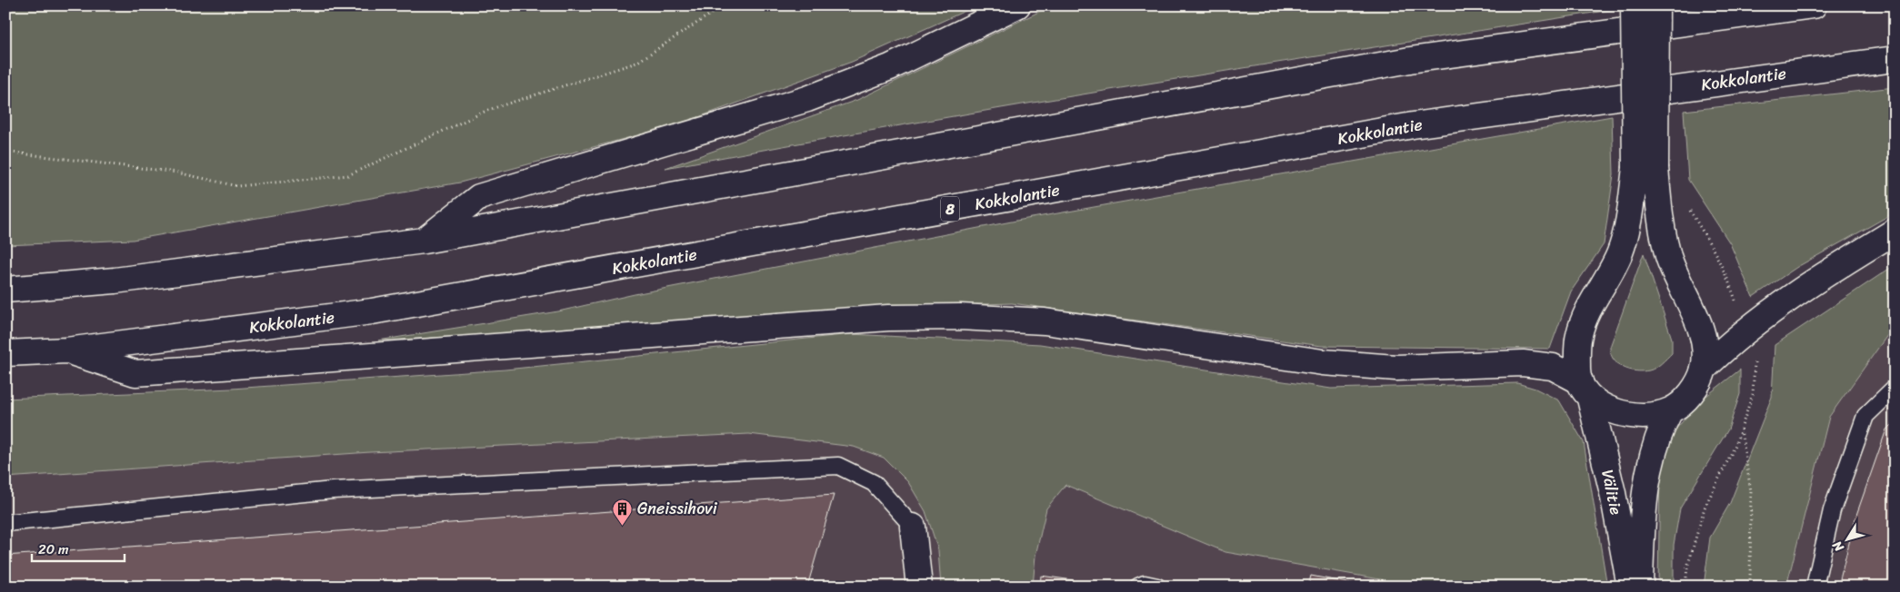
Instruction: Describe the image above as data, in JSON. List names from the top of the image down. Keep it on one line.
{"streets":{"main road":["Kokkolantie","8","Välitie"]},"places":{"building":["Gneissihovi"]},"scale_bar":"20 m","north":"bottom left"}
